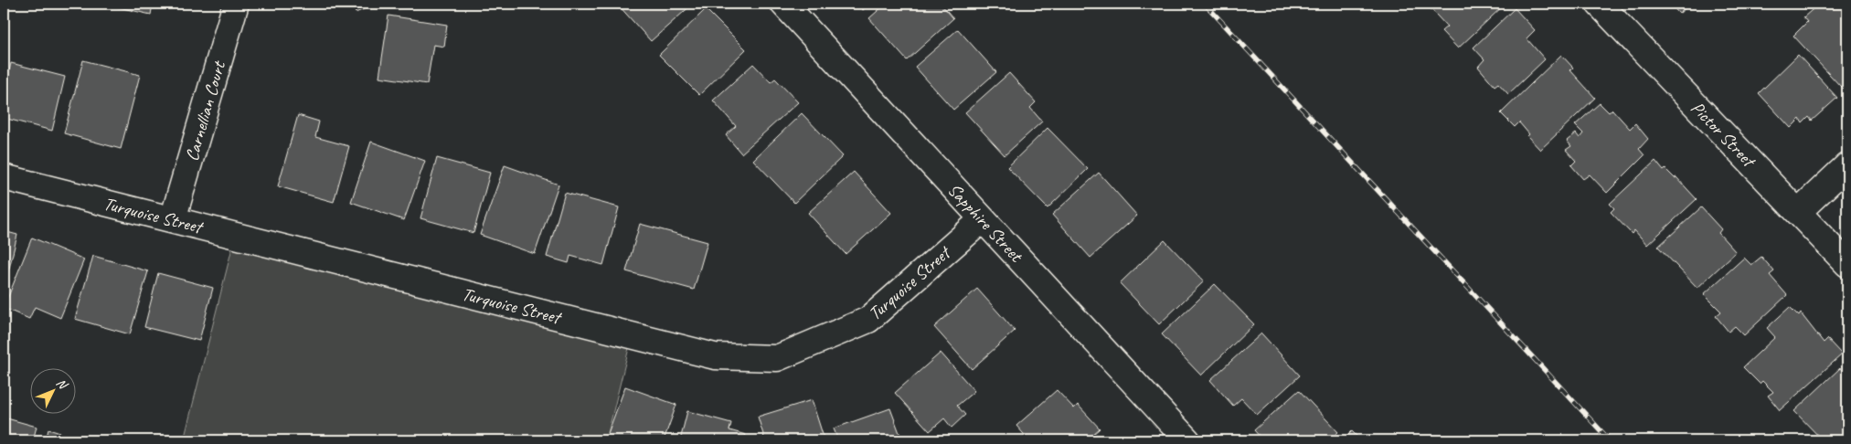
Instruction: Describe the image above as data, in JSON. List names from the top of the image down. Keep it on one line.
{"streets":{"street":["Carnellian Court","Pictor Street","Turquoise Street","Sapphire Street"]},"crossings":[["Carnellian Court","Turquoise Street"],["Turquoise Street","Sapphire Street"]],"north":"top right"}
